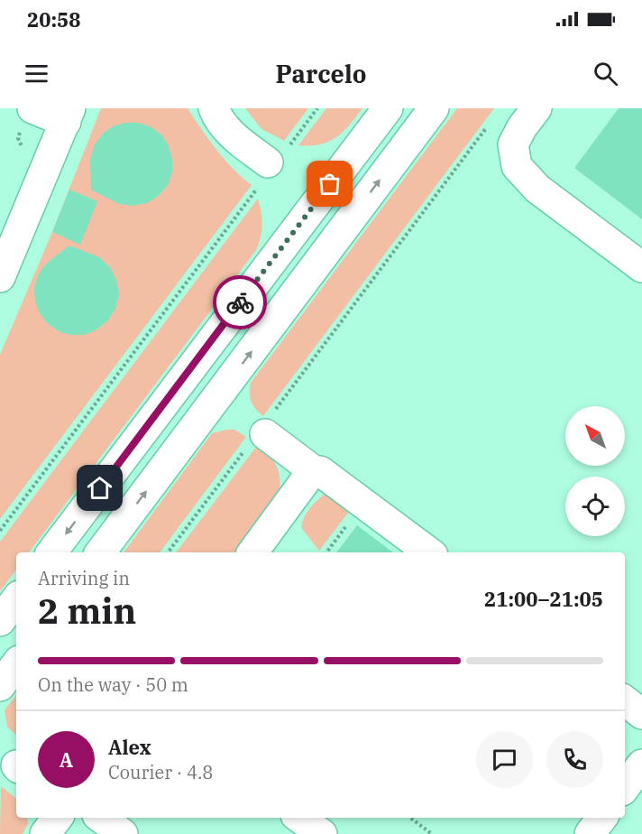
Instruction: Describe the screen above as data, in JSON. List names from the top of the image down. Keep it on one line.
{"north":"top left","page":{"status":"20:58","header":"Parcelo","heading":["2 min","Arriving in","21:00–21:05"],"panel":["Alex","Courier · 4.8"],"bar":"On the way · 50 m","round":"A"}}
